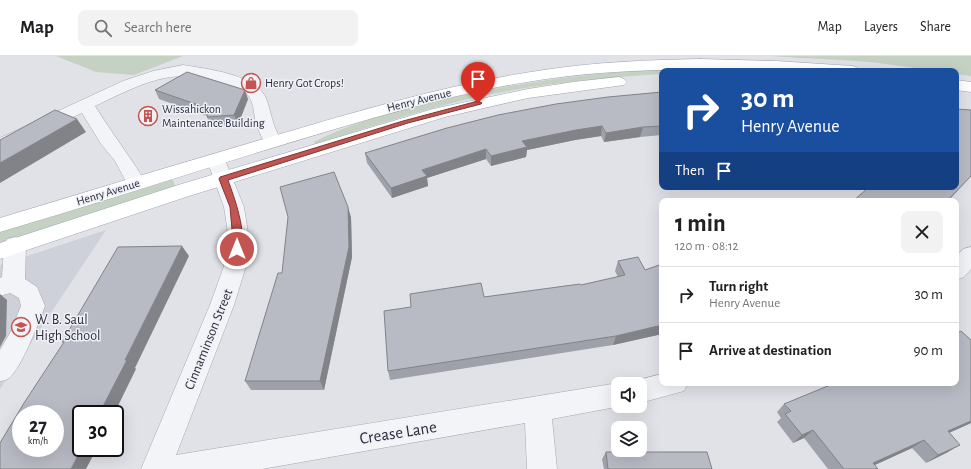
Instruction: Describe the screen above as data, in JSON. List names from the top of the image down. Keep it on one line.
{"streets":{"main road":["Henry Avenue"],"street":["Cinnaminson Street","Crease Lane"]},"crossings":[["Henry Avenue","Cinnaminson Street"]],"places":{"shop":["Henry Got Crops!"],"building":["Wissahickon Maintenance Building"],"school or university":["W. B. Saul High School"]},"page":{"header":"Map","search":"Search here","nav":["Map","Layers","Share"],"turn":["30 m","Henry Avenue"],"then":"Then","heading":["1 min","120 m · 08:12"],"list":[{"name":"Turn right","note":"Henry Avenue","value":"30 m"},{"name":"Arrive at destination","value":"90 m"}],"speed":"27 km/h","limit":"30"}}
